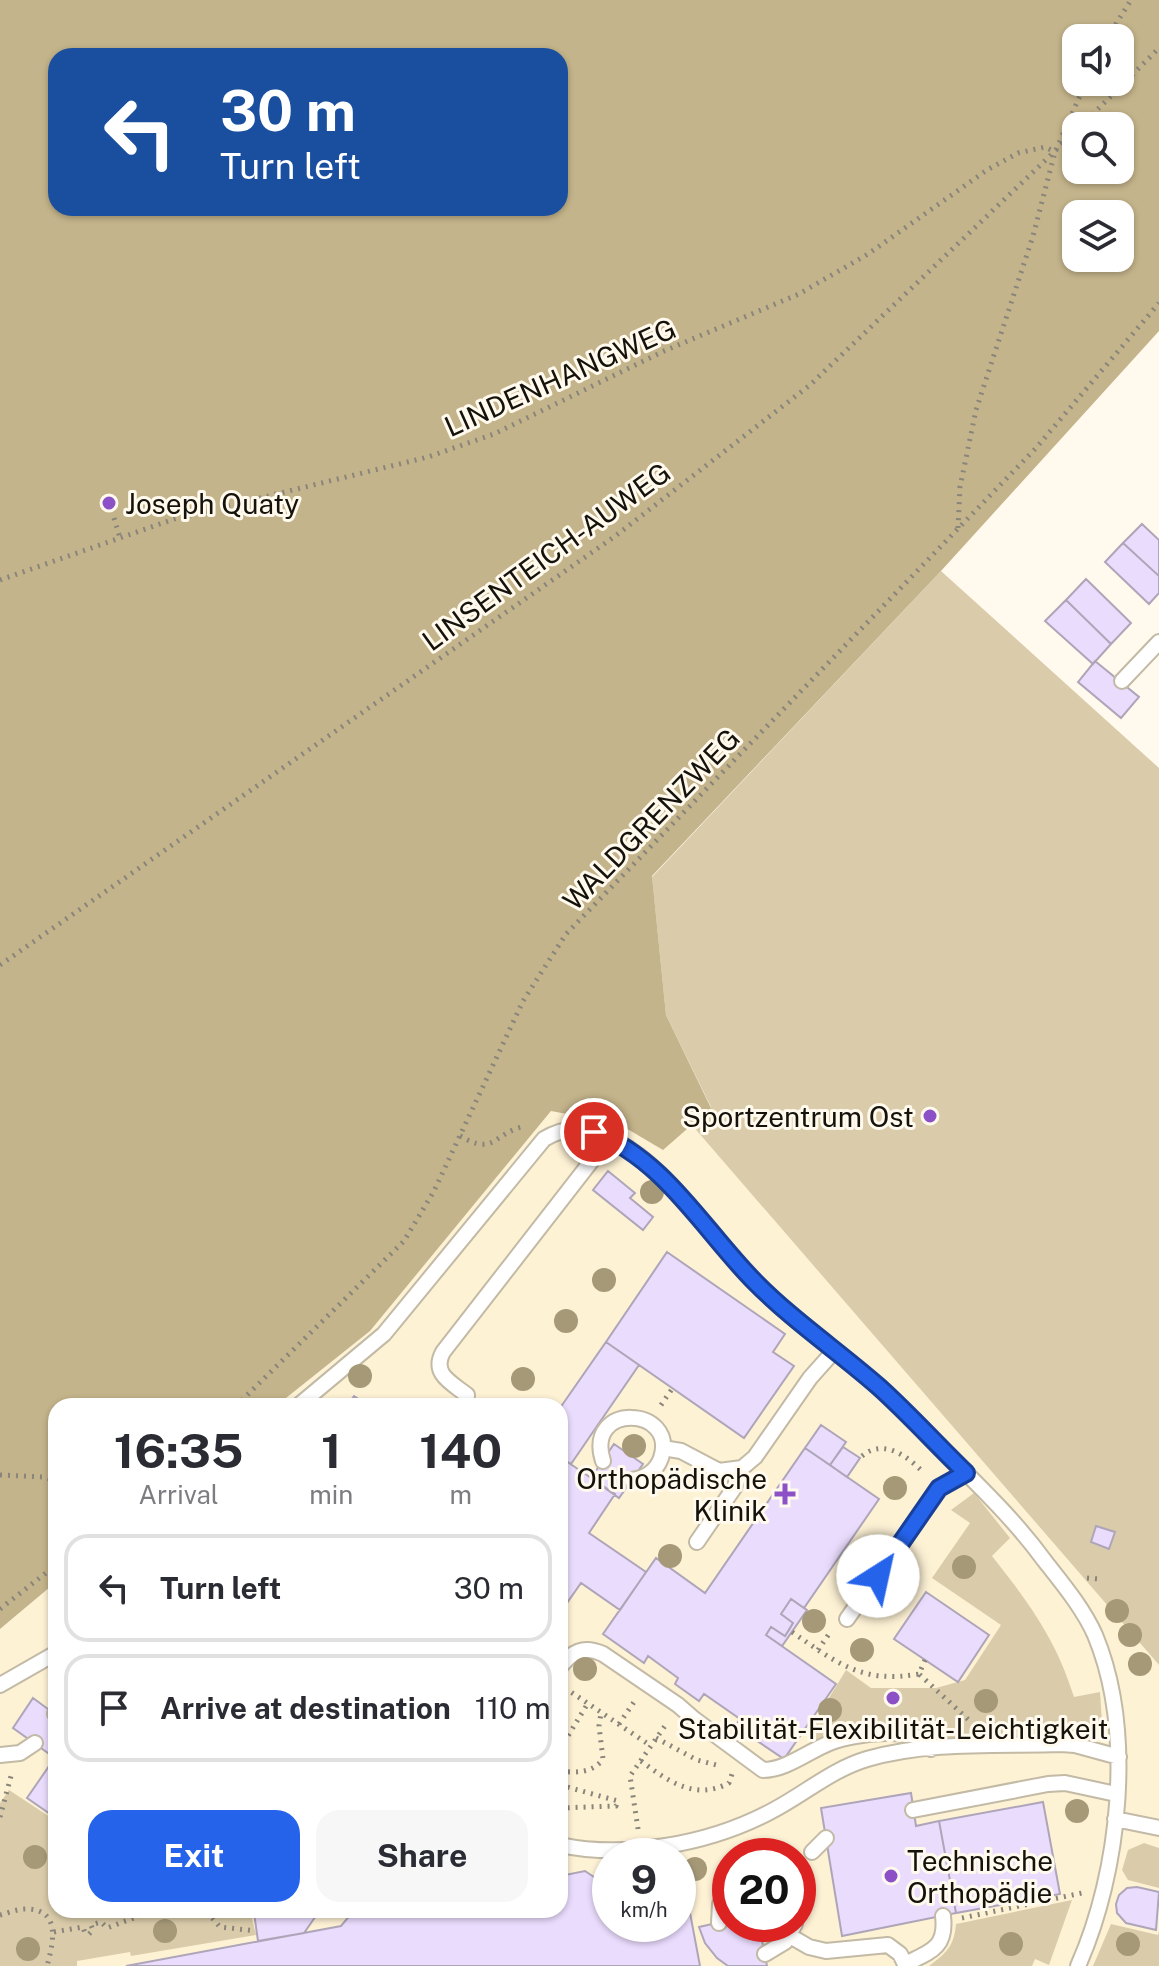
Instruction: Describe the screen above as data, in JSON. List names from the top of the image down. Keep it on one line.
{"streets":{"path":["LINDENHANGWEG","LINSENTEICH-AUWEG","WALDGRENZWEG"]},"crossings":[["LINDENHANGWEG","LINSENTEICH-AUWEG"]],"places":{"other":["Joseph Quaty","Sportzentrum Ost","Stabilität-Flexibilität-Leichtigkeit","Technische Orthopädie"],"health":["Orthopädische Klinik"]},"page":{"turn":["30 m","Turn left"],"eta":["16:35","Arrival","1","min","140","m"],"list":[{"name":"Turn left","value":"30 m"},{"name":"Arrive at destination","value":"110 m"}],"buttons":["Exit","Share"],"speed":"9 km/h","limit":"20"}}
